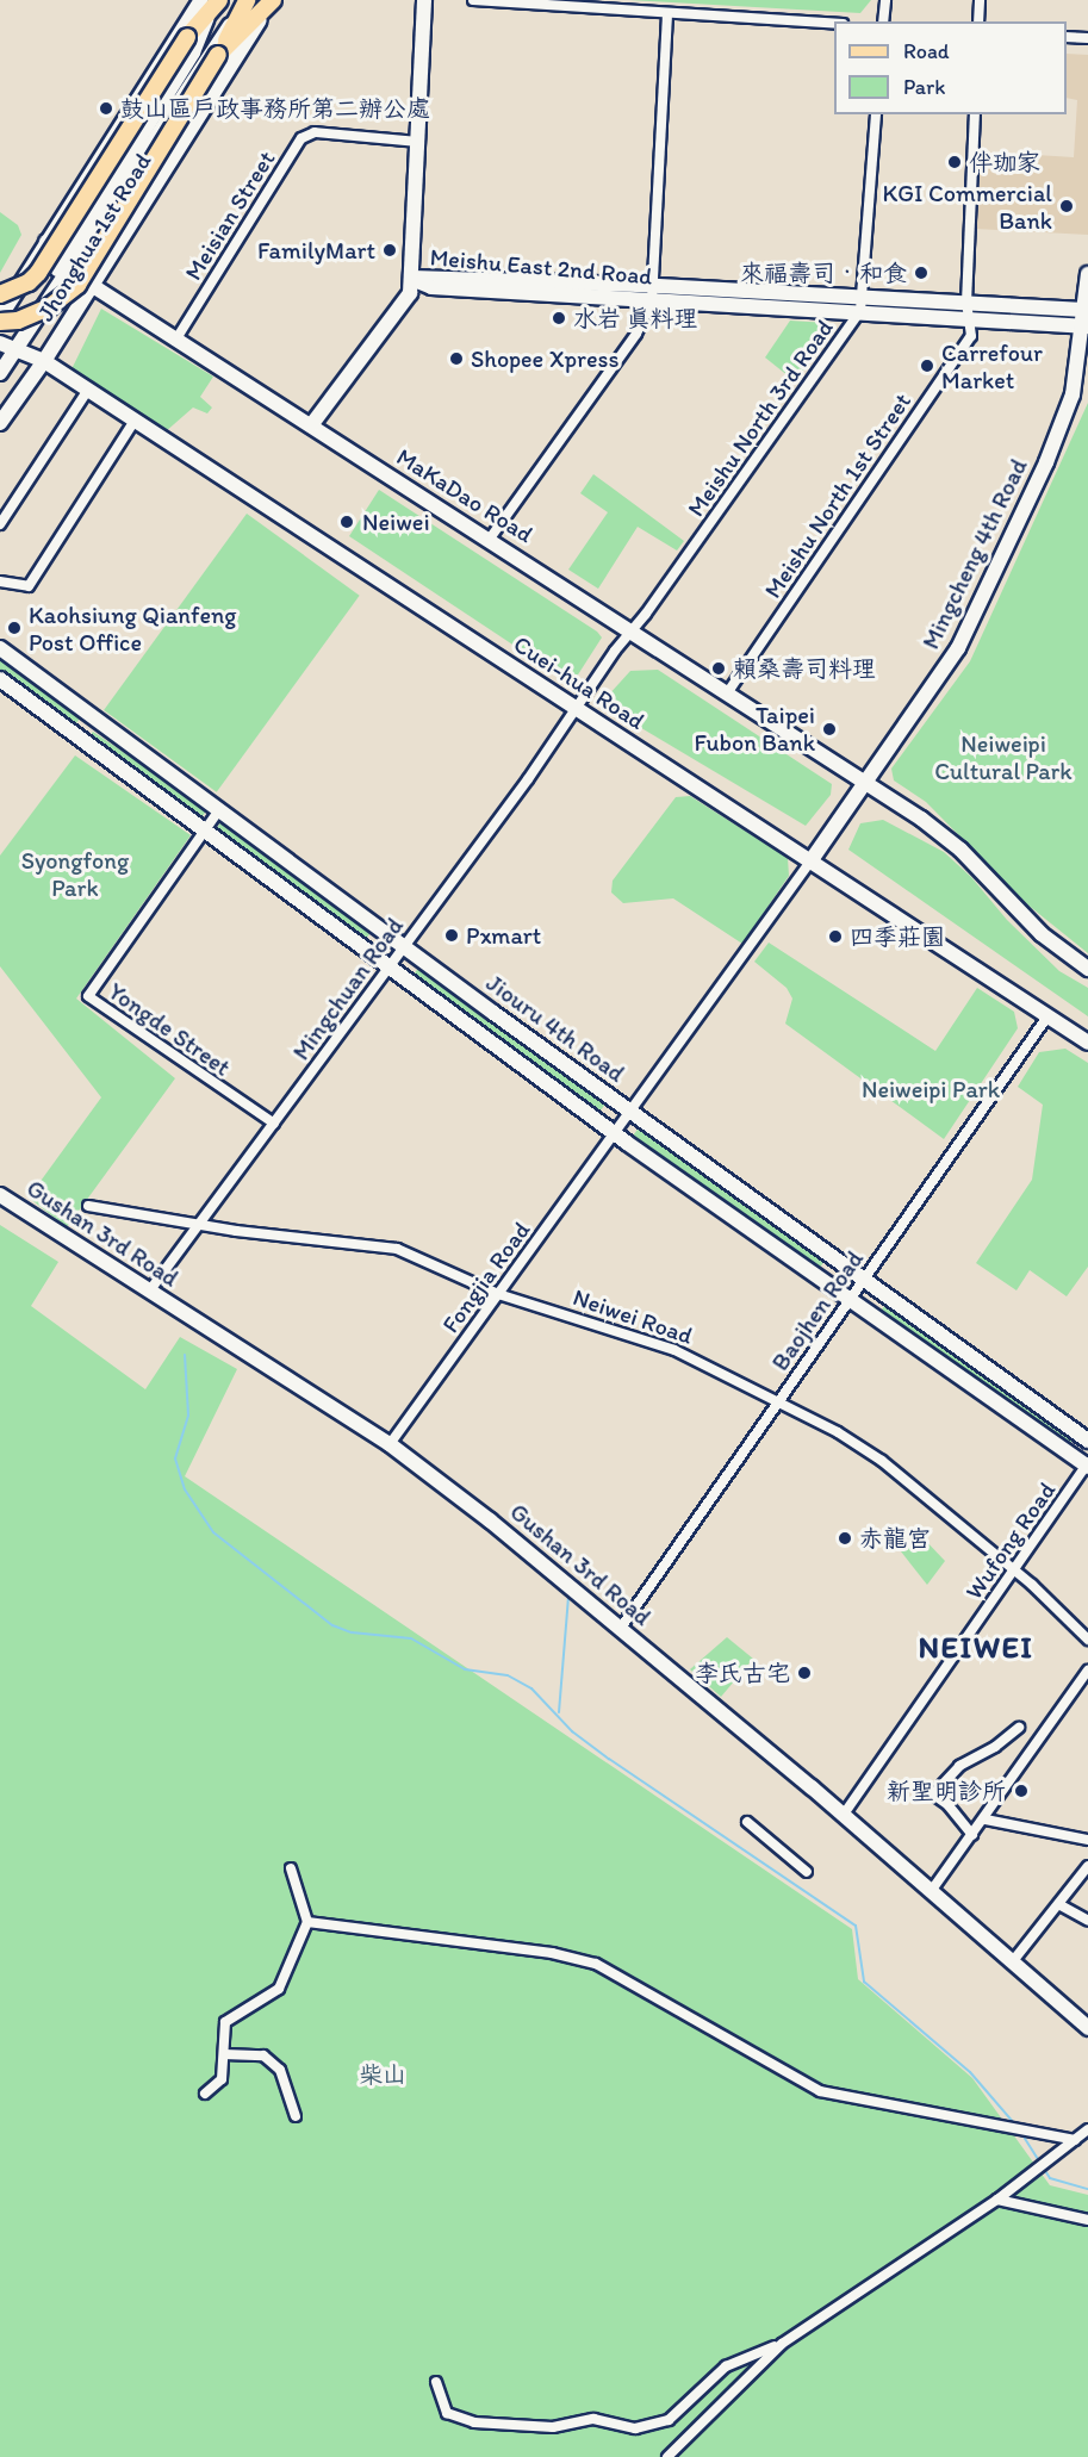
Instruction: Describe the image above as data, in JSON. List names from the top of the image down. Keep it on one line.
{"streets":{"street":["Meisian Street","Jhonghua 1st Road","Meishu East 2nd Road","Meishu North 3rd Road","MaKaDao Road","Meishu North 1st Street","Mingcheng 4th Road","Cuei-hua Road","Mingchuan Road","Jiouru 4th Road","Yongde Street","Gushan 3rd Road","Fongjia Road","Baojhen Road","Neiwei Road","Wufong Road"]},"crossings":[["Meisian Street","MaKaDao Road"],["Jhonghua 1st Road","MaKaDao Road"],["Jhonghua 1st Road","Cuei-hua Road"],["Meishu East 2nd Road","Meishu North 3rd Road"],["Meishu East 2nd Road","Meishu North 1st Street"],["Meishu East 2nd Road","Mingcheng 4th Road"],["Meishu North 3rd Road","MaKaDao Road"],["Meishu North 3rd Road","Cuei-hua Road"],["Meishu North 3rd Road","Mingchuan Road"],["MaKaDao Road","Meishu North 1st Street"],["MaKaDao Road","Mingcheng 4th Road"],["Mingcheng 4th Road","Cuei-hua Road"],["Cuei-hua Road","Mingchuan Road"],["Cuei-hua Road","Baojhen Road"],["Mingchuan Road","Jiouru 4th Road"],["Mingchuan Road","Yongde Street"],["Mingchuan Road","Gushan 3rd Road"],["Mingchuan Road","Neiwei Road"],["Jiouru 4th Road","Yongde Street"],["Jiouru 4th Road","Fongjia Road"],["Jiouru 4th Road","Baojhen Road"],["Gushan 3rd Road","Fongjia Road"],["Gushan 3rd Road","Baojhen Road"],["Gushan 3rd Road","Wufong Road"],["Fongjia Road","Neiwei Road"],["Baojhen Road","Neiwei Road"],["Neiwei Road","Wufong Road"]],"districts":["NEIWEI"],"parks":["Neiweipi Cultural Park","Syongfong Park","Neiweipi Park","柴山"],"places":["鼓山區戶政事務所第二辦公處","伴珈家","KGI Commercial Bank","FamilyMart","來福壽司‧和食","水岩 真料理","Shopee Xpress","Carrefour Market","Neiwei","Kaohsiung Qianfeng Post Office","賴桑壽司料理","Taipei Fubon Bank","Pxmart","四季莊園","赤龍宮","李氏古宅","新聖明診所"],"legend":["Road","Park"]}
